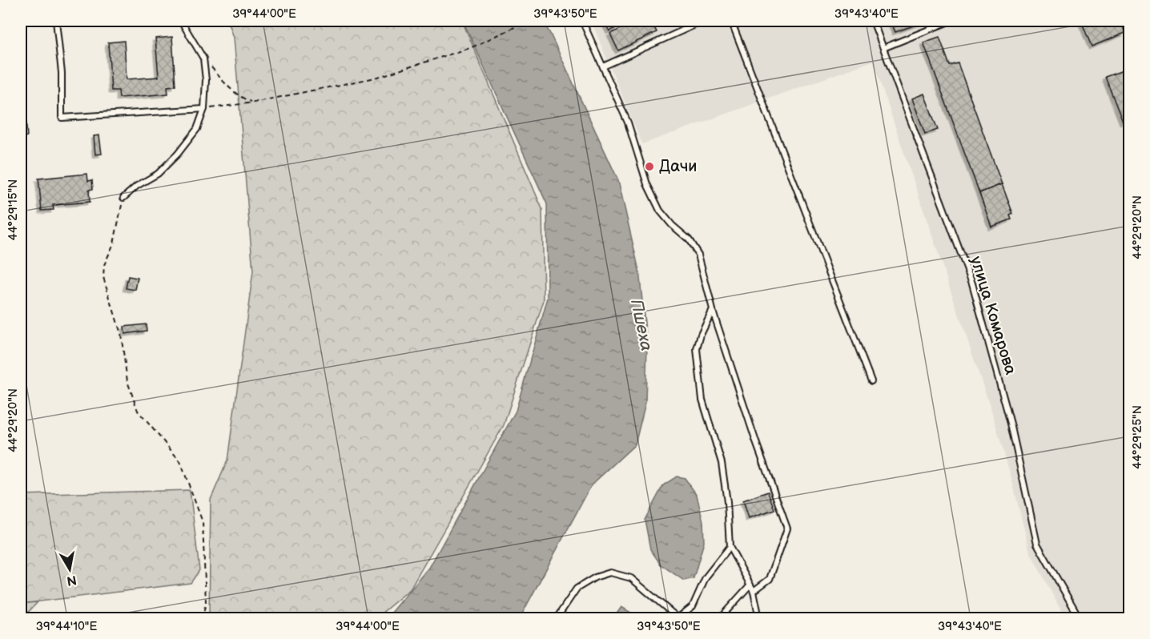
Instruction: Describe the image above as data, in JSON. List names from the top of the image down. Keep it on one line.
{"streets":{"lane":["улица Комарова"]},"water":["Пшеха"],"places":["Дачи"],"north":"bottom","coordinates":["39°44'00\"E","39°43'50\"E","39°43'40\"E","44°29'15\"N","44°29'20\"N","44°29'25\"N","39°44'10\"E"]}
